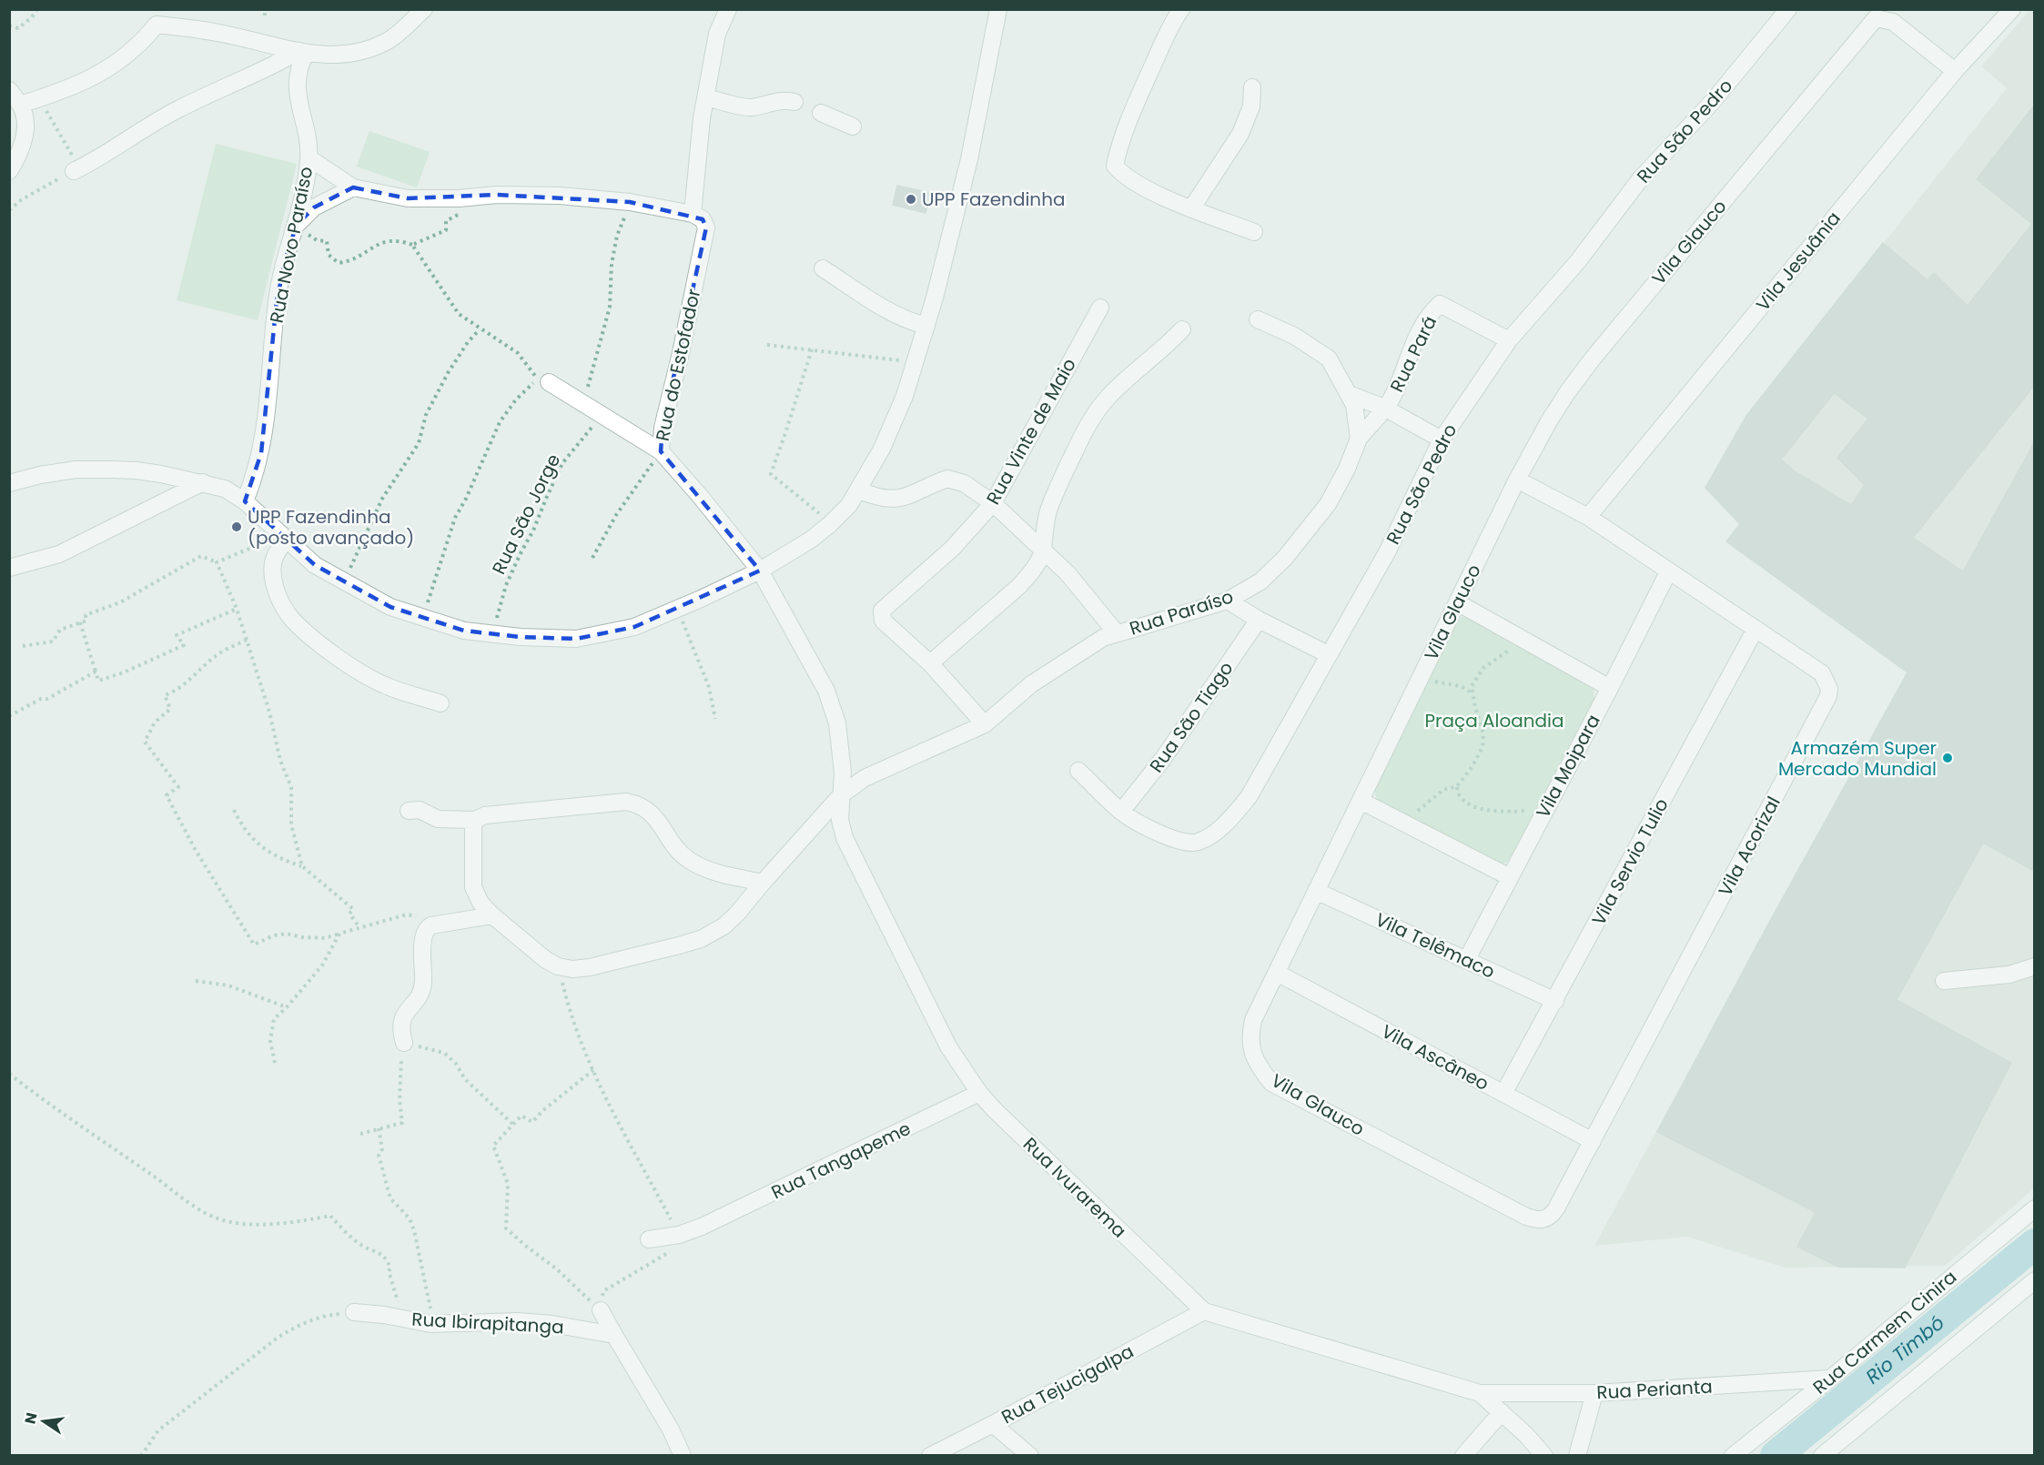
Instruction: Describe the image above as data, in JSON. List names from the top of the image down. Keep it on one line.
{"streets":{"street":["Rua São Pedro","Vila Glauco","Rua Novo Paraíso","Vila Jesuânia","Rua Pará","Rua do Estofador","Rua Vinte de Maio","Rua Paraíso","Rua São Tiago","Vila Moipara","Vila Acorizal","Vila Servio Tulio","Vila Telêmaco","Vila Ascâneo","Rua Tangapeme","Rua Ivurarema","Rua Ibirapitanga","Rua Carmem Cinira","Rua Tejucigalpa","Rua Perianta"],"path":["Rua São Jorge"]},"crossings":[["Rua São Pedro","Rua Pará"],["Rua São Pedro","Rua São Tiago"],["Vila Glauco","Vila Jesuânia"],["Vila Glauco","Vila Acorizal"],["Vila Glauco","Vila Telêmaco"],["Vila Glauco","Vila Ascâneo"],["Vila Jesuânia","Vila Acorizal"],["Rua Pará","Rua Paraíso"],["Rua do Estofador","Rua Ivurarema"],["Rua São Jorge","Rua Ivurarema"],["Rua Paraíso","Rua Ivurarema"],["Vila Moipara","Vila Acorizal"],["Vila Moipara","Vila Telêmaco"],["Vila Acorizal","Vila Servio Tulio"],["Vila Acorizal","Vila Ascâneo"],["Vila Servio Tulio","Vila Telêmaco"],["Vila Servio Tulio","Vila Ascâneo"],["Rua Tangapeme","Rua Ivurarema"],["Rua Ivurarema","Rua Tejucigalpa"],["Rua Ivurarema","Rua Perianta"],["Rua Carmem Cinira","Rua Perianta"]],"water":["Rio Timbó"],"parks":["Praça Aloandia"],"places":["UPP Fazendinha","UPP Fazendinha (posto avançado)","Armazém Super Mercado Mundial"],"north":"left"}
